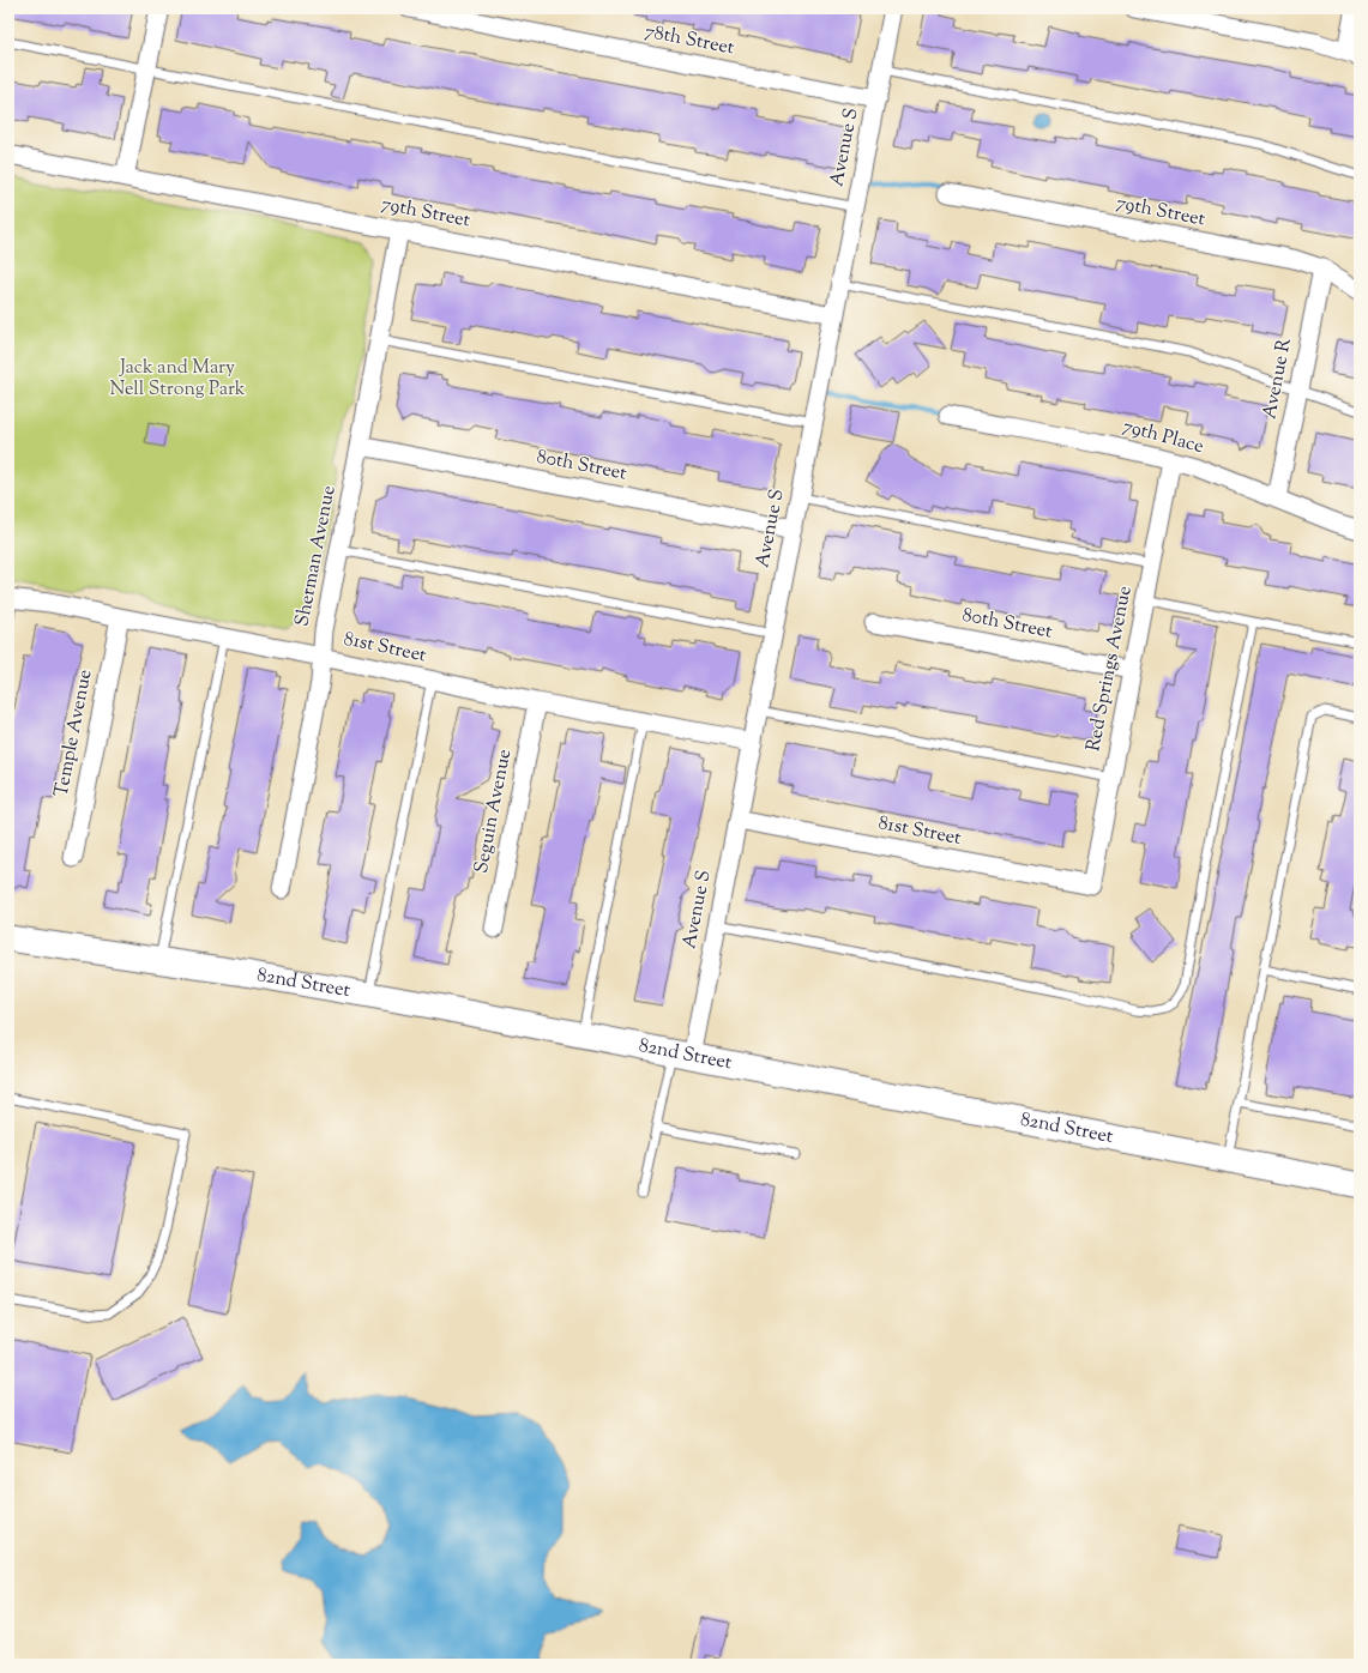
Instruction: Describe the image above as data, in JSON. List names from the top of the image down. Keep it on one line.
{"streets":{"main road":["82nd Street"],"street":["78th Street","Avenue S","79th Street","Avenue R","79th Place","80th Street","Sherman Avenue","81st Street","Red Springs Avenue","Temple Avenue","Seguin Avenue"]},"crossings":[["78th Street","Avenue S"],["Avenue S","79th Street"],["Avenue S","80th Street"],["Avenue S","81st Street"],["Avenue S","82nd Street"],["79th Street","Avenue R"],["79th Street","Sherman Avenue"],["Avenue R","79th Place"],["79th Place","Red Springs Avenue"],["80th Street","Sherman Avenue"],["80th Street","Red Springs Avenue"],["Sherman Avenue","81st Street"],["81st Street","Red Springs Avenue"],["81st Street","Temple Avenue"],["81st Street","Seguin Avenue"]],"parks":["Jack and Mary Nell Strong Park"]}
